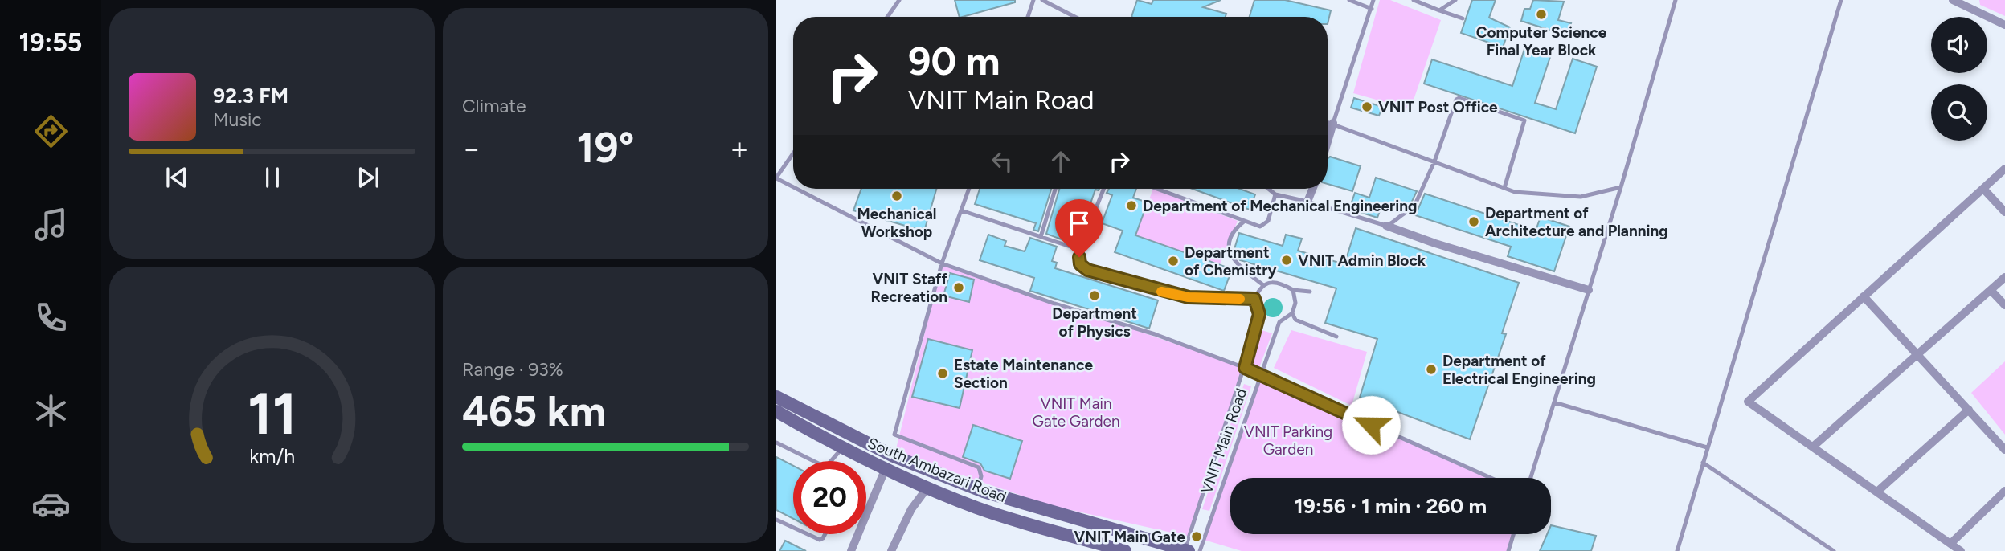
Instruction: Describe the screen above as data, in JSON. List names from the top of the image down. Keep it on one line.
{"streets":{"main road":["South Ambazari Road"],"lane":["VNIT Main Road"]},"parks":["VNIT Main Gate Garden","VNIT Parking Garden"],"places":["Computer Science Final Year Block","VNIT Post Office","Mechanical Workshop","Department of Mechanical Engineering","Department of Architecture and Planning","VNIT Admin Block","Department of Chemistry","VNIT Staff Recreation","Department of Physics","Department of Electrical Engineering","Estate Maintenance Section","VNIT Main Gate"],"page":{"tabs":"19:55","tile":["Climate",["Range · 93%","465 km"]],"turn":["90 m","VNIT Main Road"],"song":["92.3 FM","Music"],"heat":["−","19°","+"],"limit":"20","trip":"19:56 · 1 min · 260 m","gauge":["11","km/h"]}}
